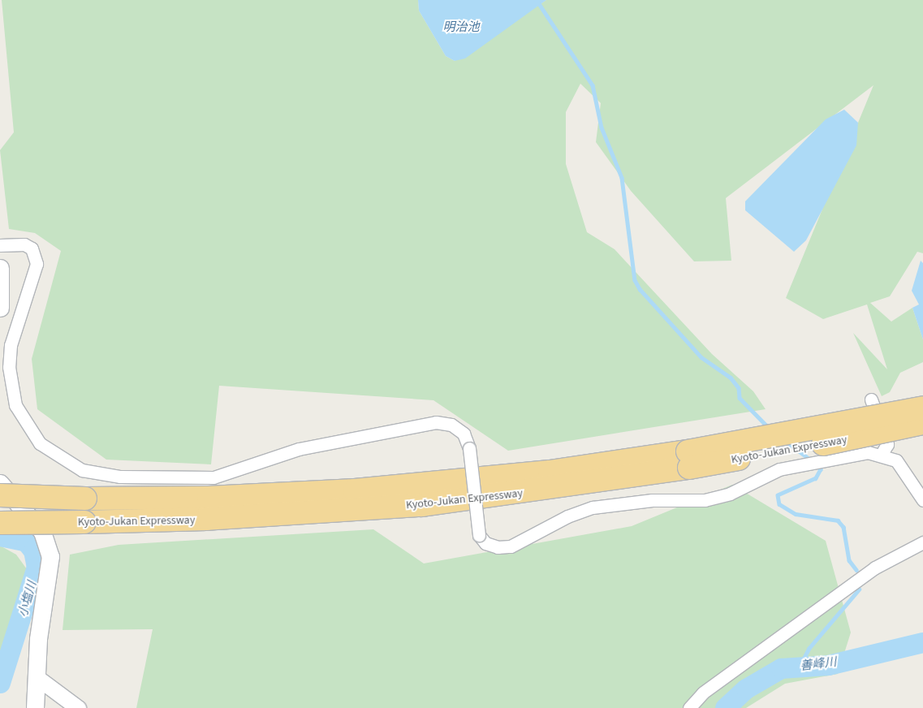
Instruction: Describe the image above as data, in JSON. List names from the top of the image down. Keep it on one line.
{"streets":{"highway":["Kyoto-Jukan Expressway"]},"water":["明治池","小塩川","善峰川"]}
